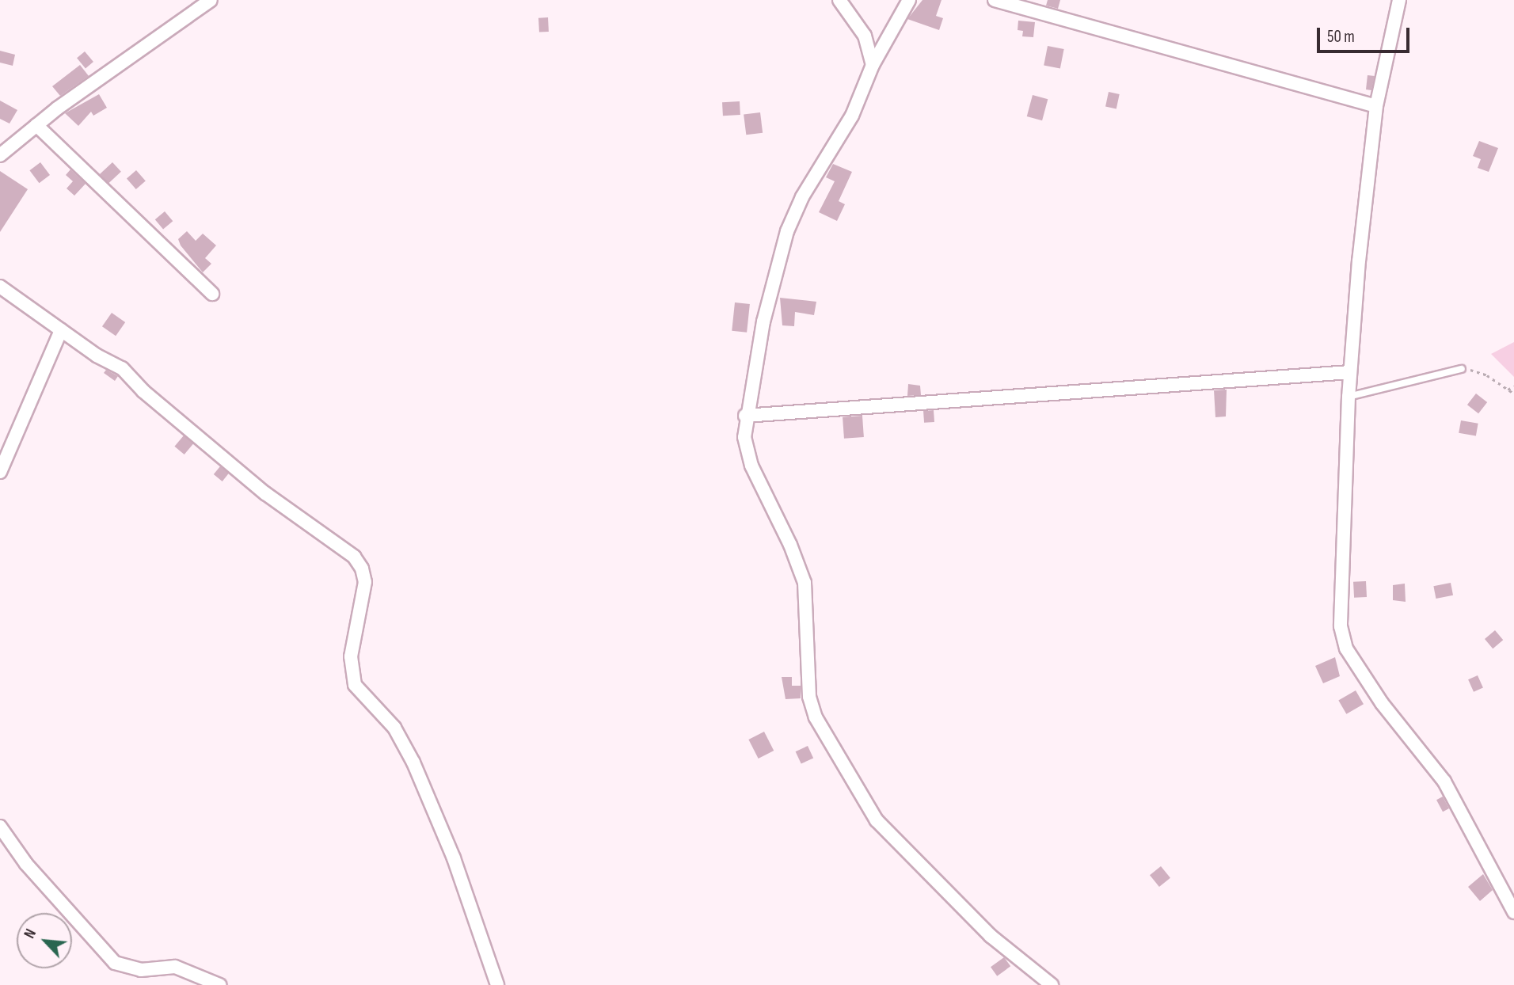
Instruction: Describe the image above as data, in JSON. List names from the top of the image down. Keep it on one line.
{"scale_bar":"50 m","north":"top left"}
